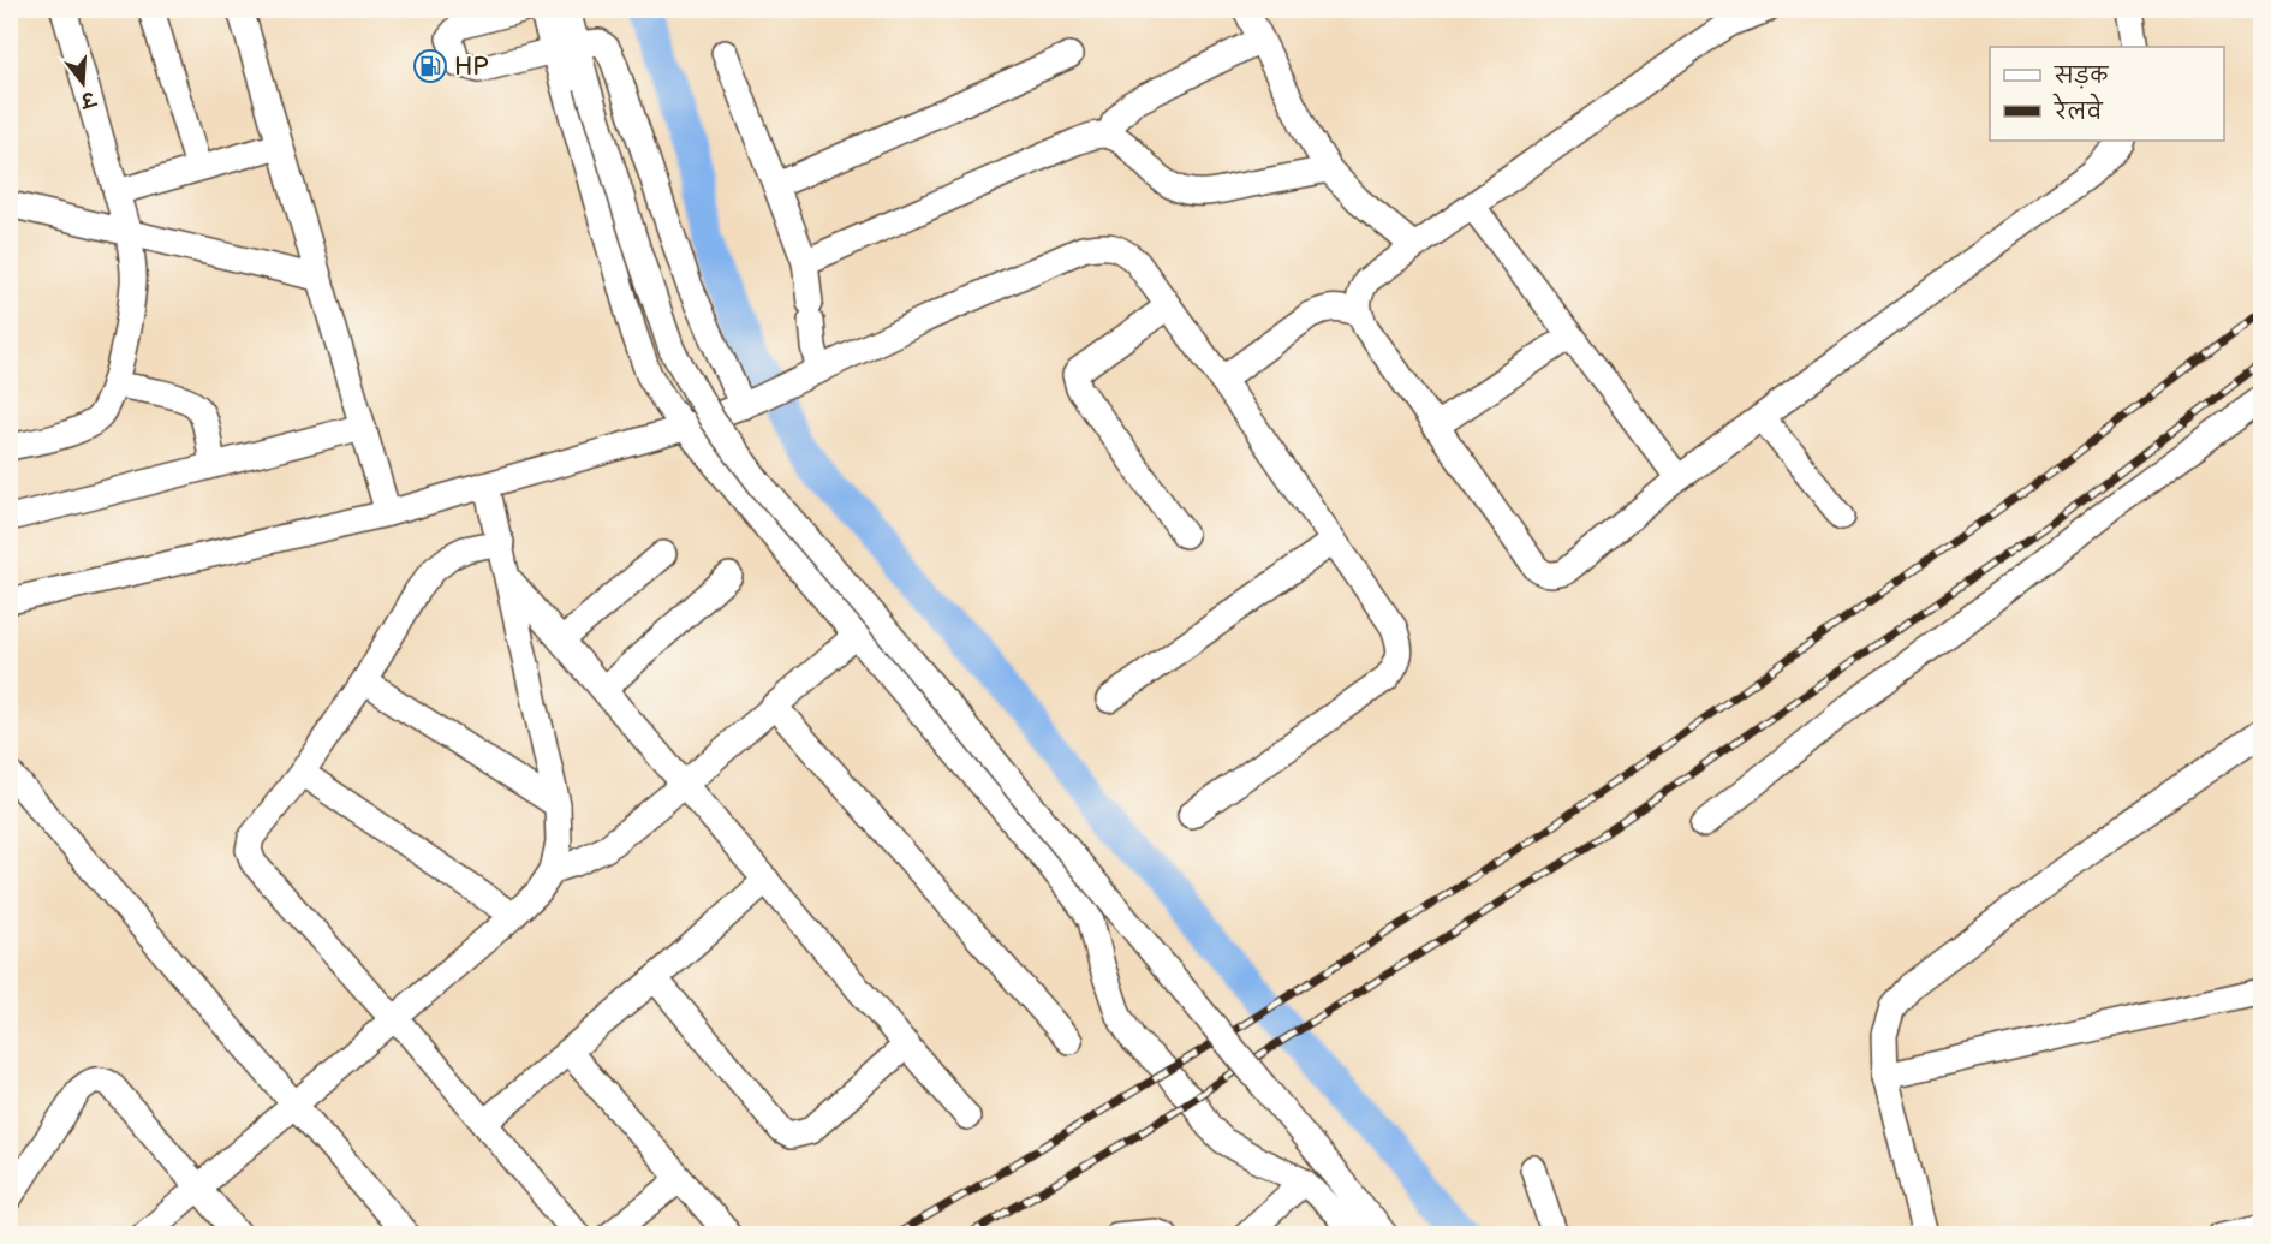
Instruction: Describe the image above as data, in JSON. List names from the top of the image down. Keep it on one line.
{"places":{"fuel station":["HP"]},"legend":["सड़क","रेलवे"],"north":"bottom"}
